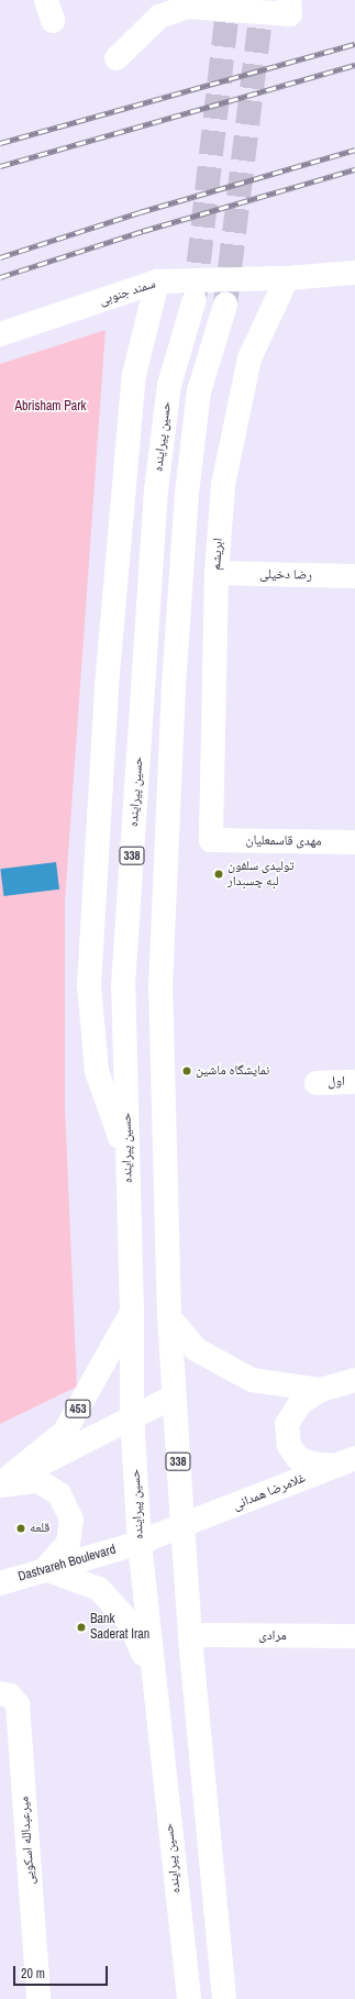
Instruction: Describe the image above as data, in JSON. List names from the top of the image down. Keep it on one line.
{"streets":{"main road":["سمند جنوبی","حسین پیراینده","ابریشم","رضا دخیلی","مهدی قاسمعلیان","338","اول","453","غلامرضا همدانی","Dastvareh Boulevard","مرادی","میرعبدالله اسکویی"]},"crossings":[["سمند جنوبی","ابریشم"],["حسین پیراینده","453"],["حسین پیراینده","Dastvareh Boulevard"],["ابریشم","رضا دخیلی"],["ابریشم","مهدی قاسمعلیان"],["338","غلامرضا همدانی"],["338","Dastvareh Boulevard"],["338","مرادی"],["غلامرضا همدانی","Dastvareh Boulevard"]],"parks":["Abrisham Park"],"places":["تولیدی سلفون لبه‌ چسبدار","نمایشگاه ماشین","قلعه","Bank Saderat Iran"],"scale_bar":"20 m"}
